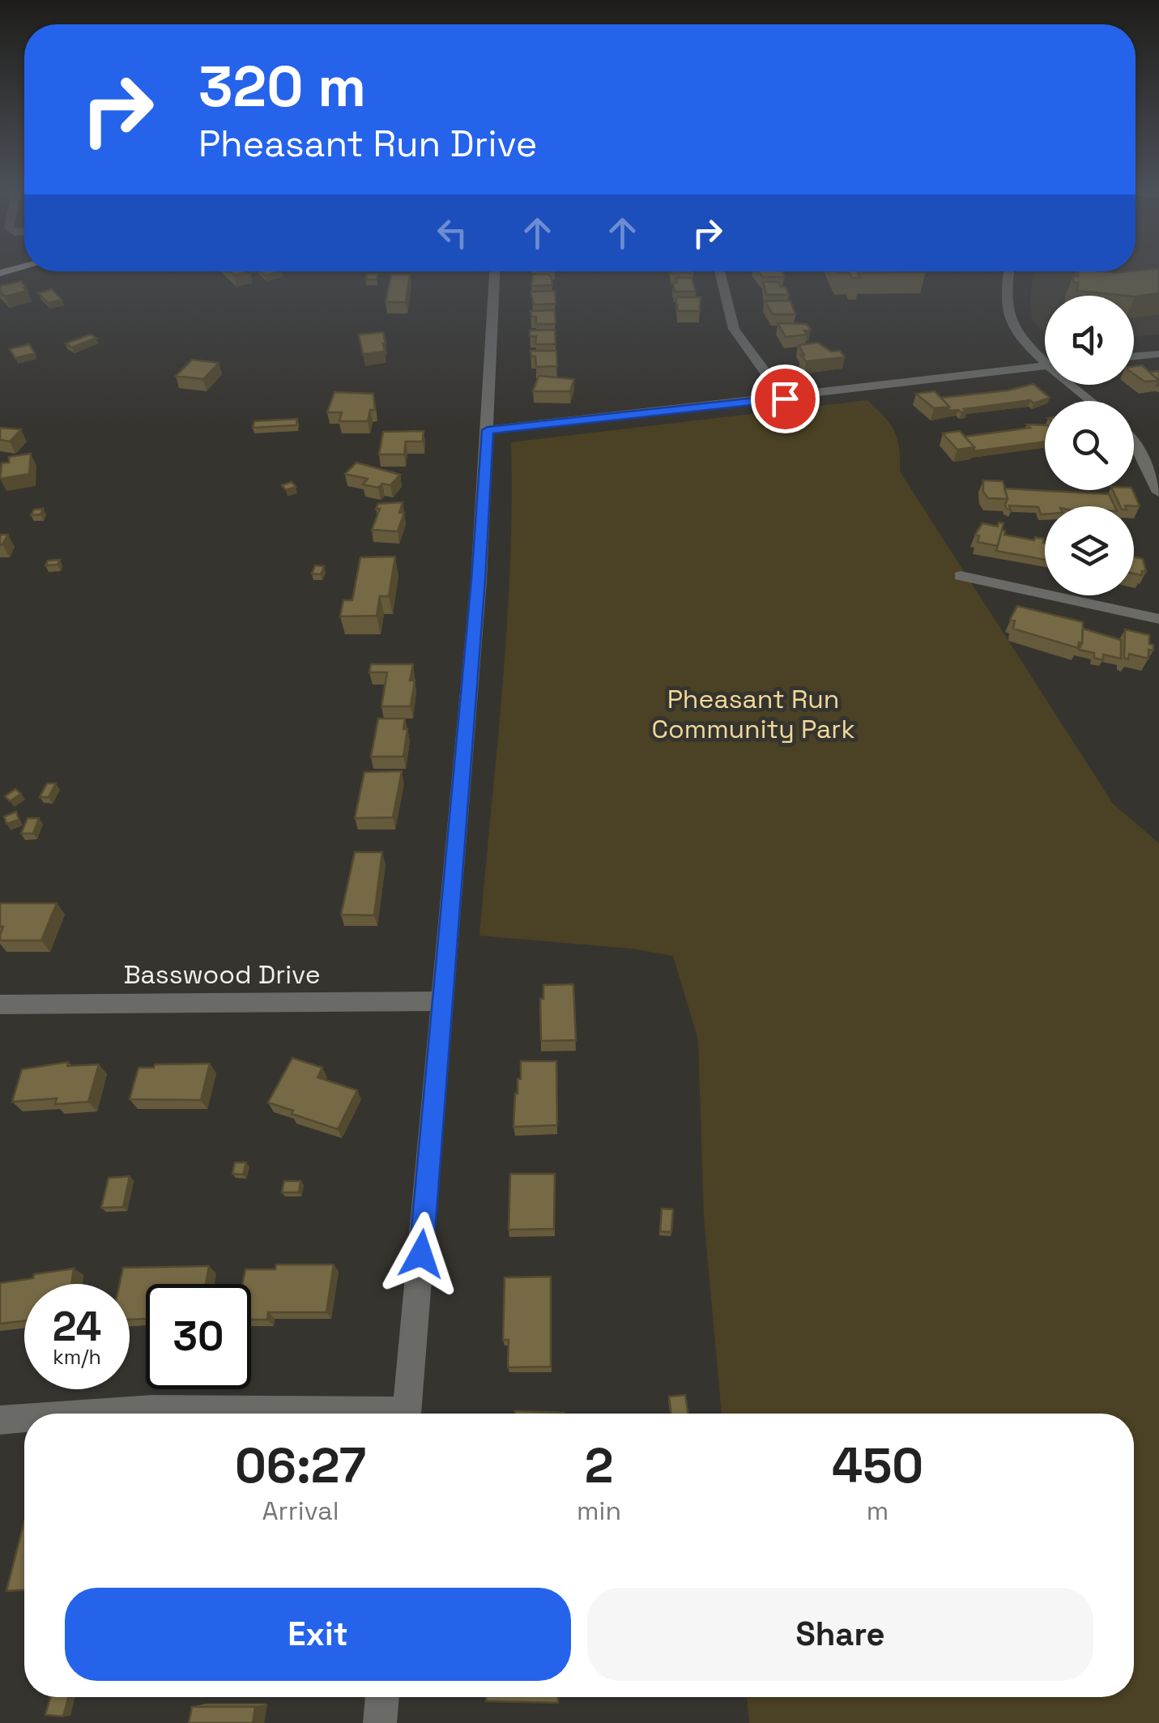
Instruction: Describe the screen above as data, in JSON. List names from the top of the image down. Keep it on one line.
{"streets":{"street":["Basswood Drive"]},"parks":["Pheasant Run Community Park"],"page":{"turn":["320 m","Pheasant Run Drive"],"speed":"24 km/h","limit":"30","eta":["06:27","Arrival","2","min","450","m"],"buttons":["Exit","Share"]}}
